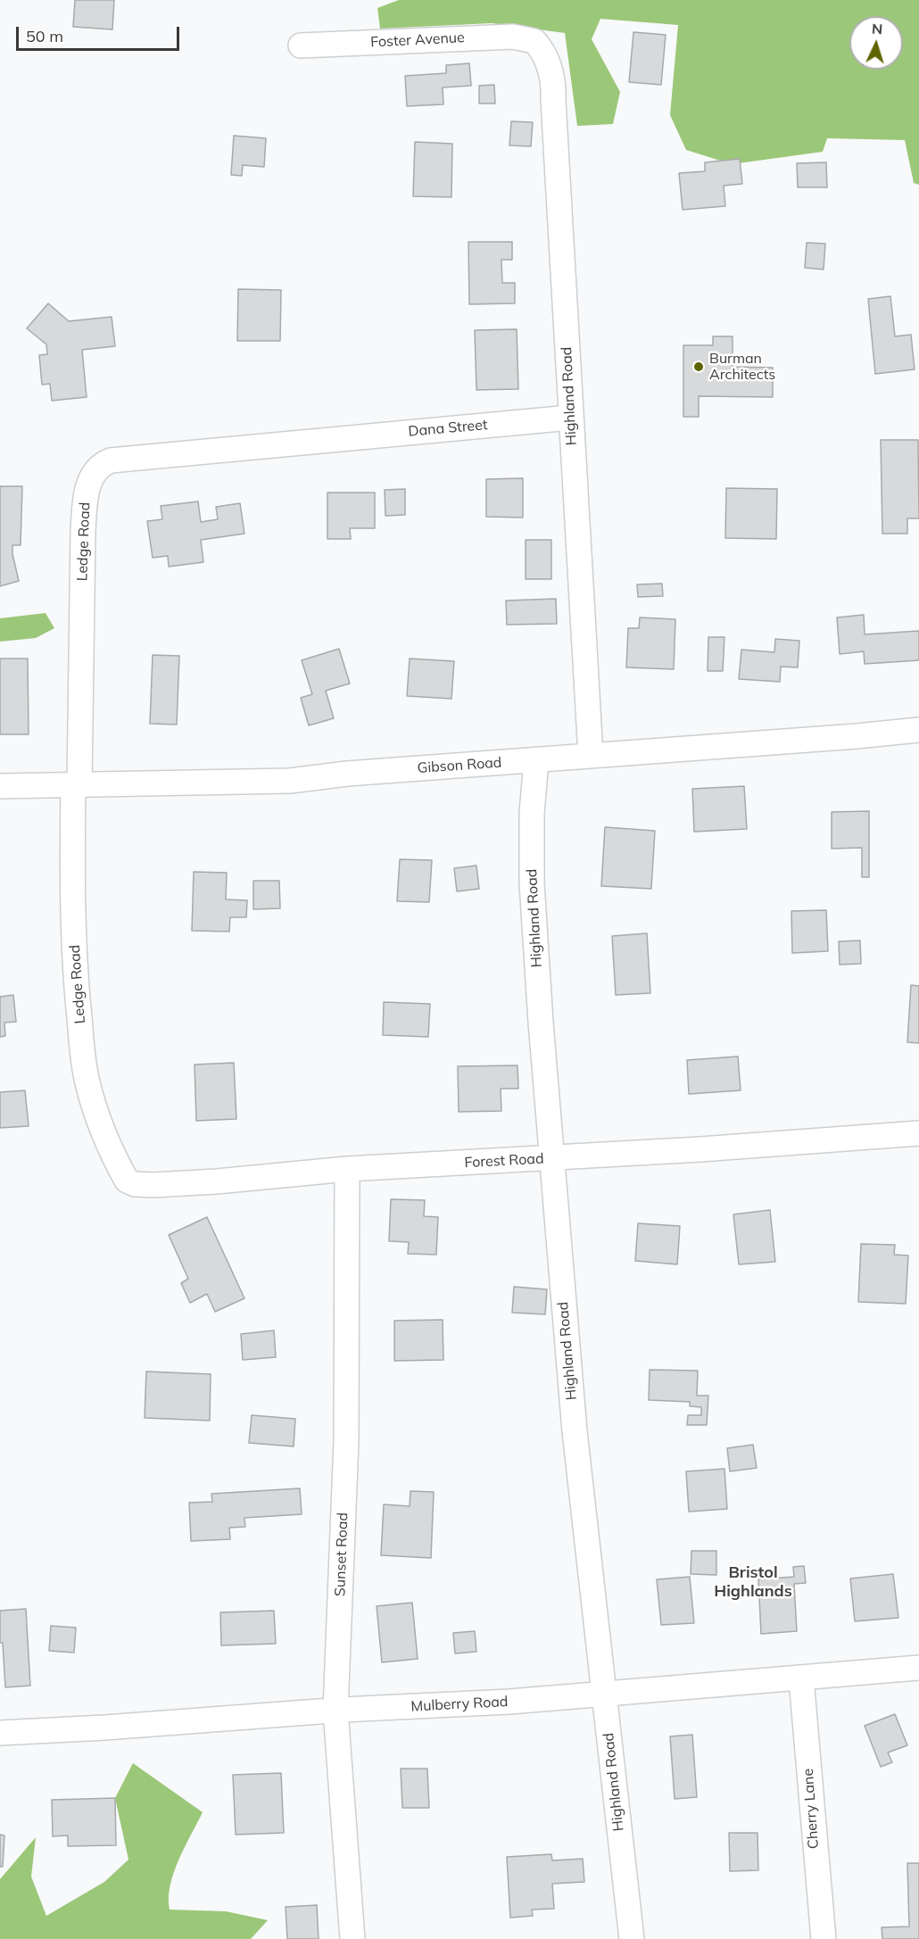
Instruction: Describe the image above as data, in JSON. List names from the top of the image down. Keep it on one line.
{"streets":{"street":["Foster Avenue","Highland Road","Dana Street","Ledge Road","Gibson Road","Forest Road","Sunset Road","Mulberry Road","Cherry Lane"]},"crossings":[["Foster Avenue","Highland Road"],["Highland Road","Dana Street"],["Highland Road","Gibson Road"],["Highland Road","Forest Road"],["Highland Road","Mulberry Road"],["Dana Street","Ledge Road"],["Ledge Road","Gibson Road"],["Ledge Road","Forest Road"],["Forest Road","Sunset Road"],["Sunset Road","Mulberry Road"],["Mulberry Road","Cherry Lane"]],"districts":["Bristol Highlands"],"places":["Burman Architects"],"scale_bar":"50 m","north":"top"}
